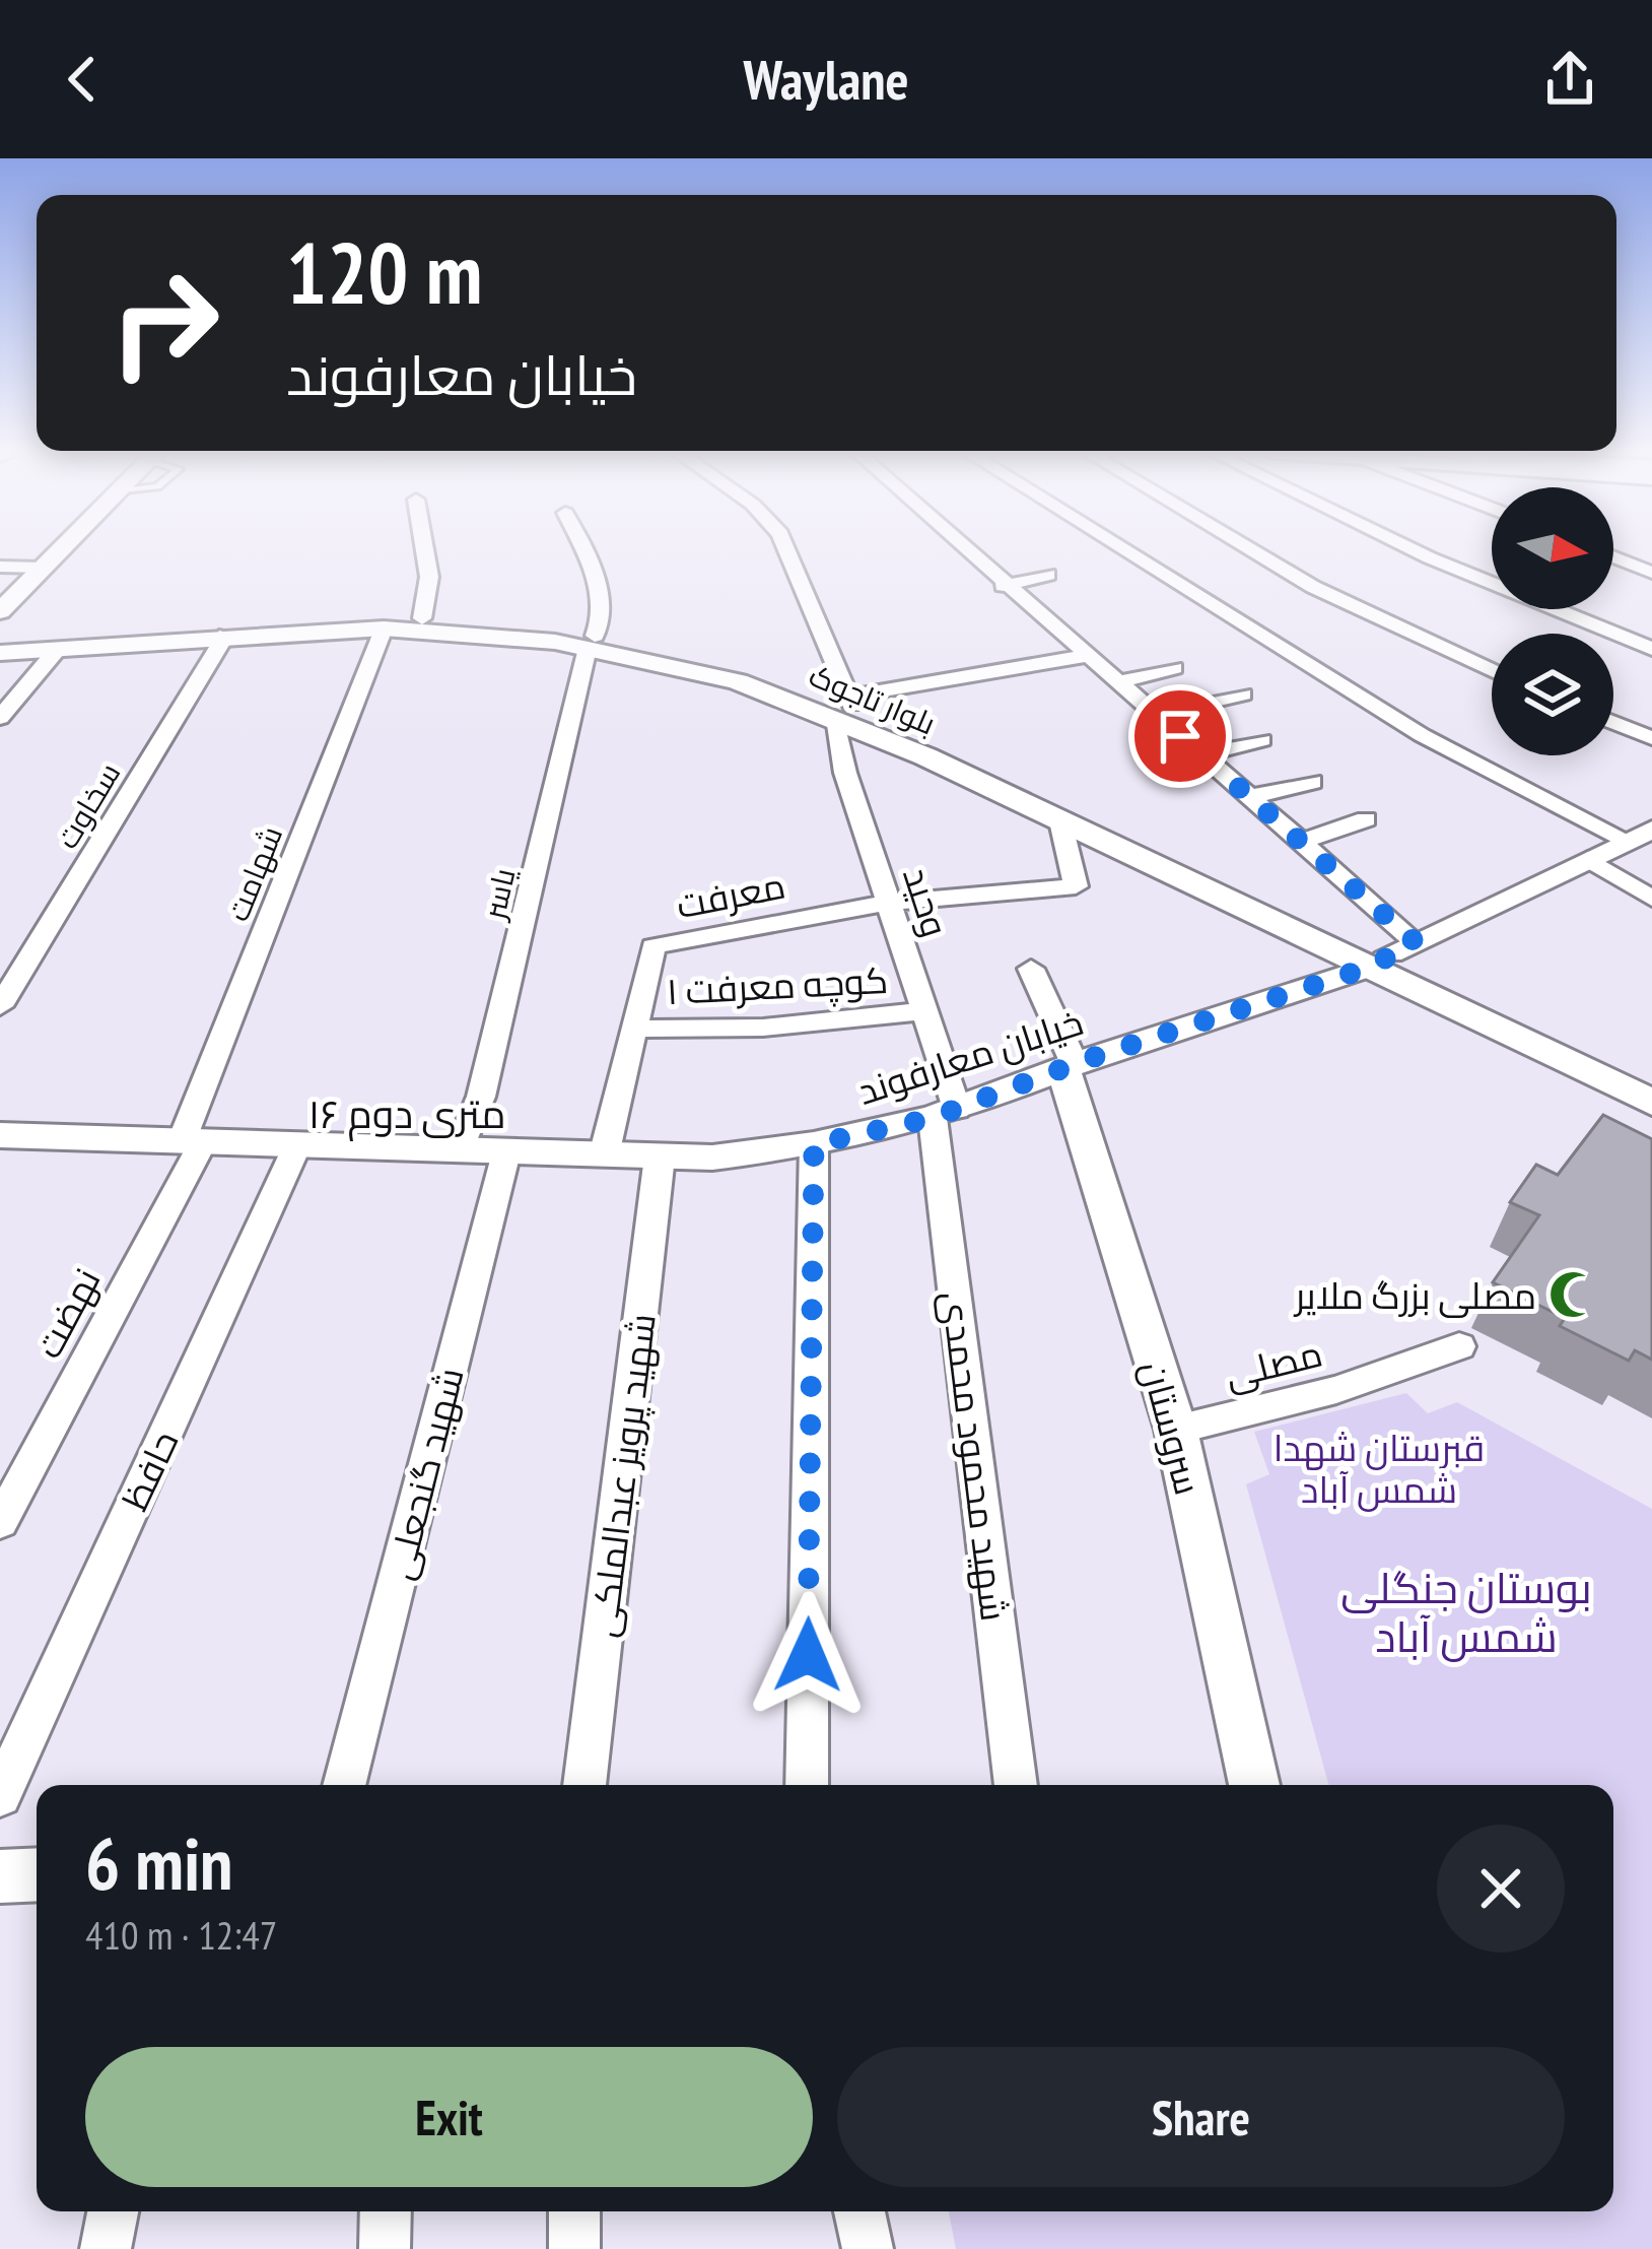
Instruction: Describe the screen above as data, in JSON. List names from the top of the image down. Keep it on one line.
{"streets":{"main road":["بلوار تاجوک"],"street":["سخاوت","شهامت","یاسر","معرفت","وحید","کوچه معرفت ۱","خیابان معارفوند","نهضت","مصلی","سروستان","شهید محمود محمدی","حافظ","شهید گنجعلی","شهید پرویز عبدالملکی"]},"crossings":[["بلوار تاجوک","سخاوت"],["بلوار تاجوک","شهامت"],["بلوار تاجوک","یاسر"],["بلوار تاجوک","وحید"],["بلوار تاجوک","خیابان معارفوند"],["شهامت","خیابان معارفوند"],["شهامت","نهضت"],["یاسر","خیابان معارفوند"],["معرفت","وحید"],["معرفت","کوچه معرفت ۱"],["معرفت","خیابان معارفوند"],["وحید","کوچه معرفت ۱"],["وحید","خیابان معارفوند"],["وحید","شهید محمود محمدی"],["خیابان معارفوند","نهضت"],["خیابان معارفوند","سروستان"],["خیابان معارفوند","شهید محمود محمدی"],["خیابان معارفوند","حافظ"],["خیابان معارفوند","شهید گنجعلی"],["خیابان معارفوند","شهید پرویز عبدالملکی"],["مصلی","سروستان"]],"districts":["۱۶ متری دوم"],"parks":["قبرستان شهدا شمس آباد","بوستان جنگلی شمس آباد"],"places":{"mosque":["مصلی بزرگ ملایر"]},"north":"right","page":{"header":"Waylane","turn":["120 m","خیابان معارفوند"],"heading":["6 min","410 m · 12:47"],"buttons":["Exit","Share"]}}
